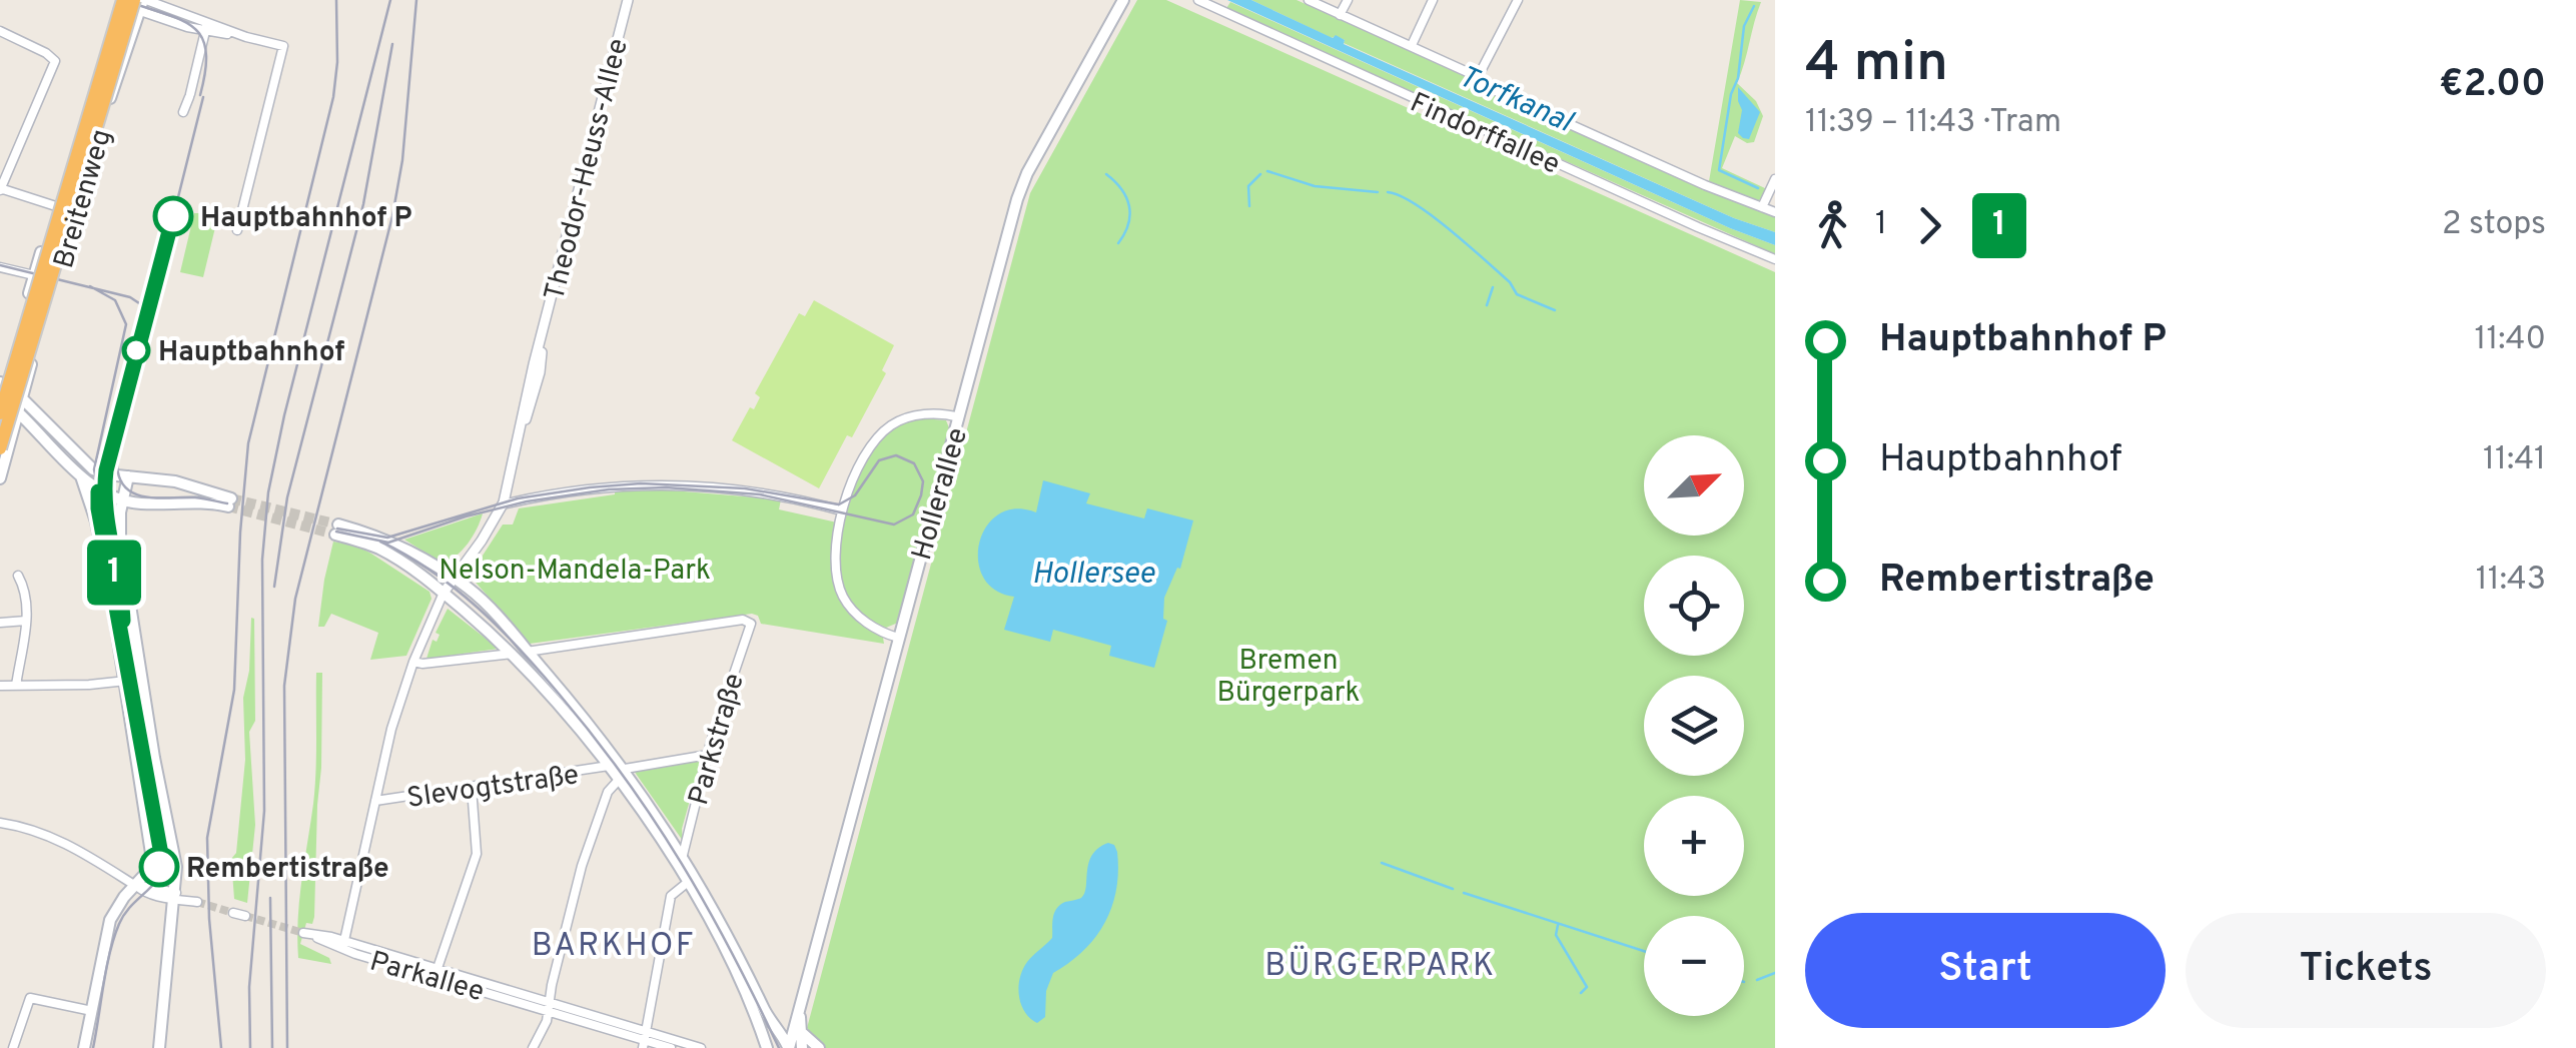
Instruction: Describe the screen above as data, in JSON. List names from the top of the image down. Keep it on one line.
{"streets":{"main road":["Breitenweg","Hollerallee"],"street":["Findorffallee","Theodor-Heuss-Allee","Parkstraße","Slevogtstraße","Parkallee"]},"districts":["BARKHOF","BÜRGERPARK"],"water":["Torfkanal","Hollersee"],"parks":["Nelson-Mandela-Park","Bremen Bürgerpark"],"places":["Hauptbahnhof P","Hauptbahnhof","Rembertistraße"],"lines":["tram line 1"],"north":"top right","page":{"on_map":"1","heading":["4 min","11:39 – 11:43 · Tram","€2.00"],"legs":["1","1","2 stops"],"list":[{"name":"Hauptbahnhof P","value":"11:40"},{"name":"Hauptbahnhof","value":"11:41"},{"name":"Rembertistraße","value":"11:43"}],"map_buttons":["+","−"],"buttons":["Start","Tickets"]}}
